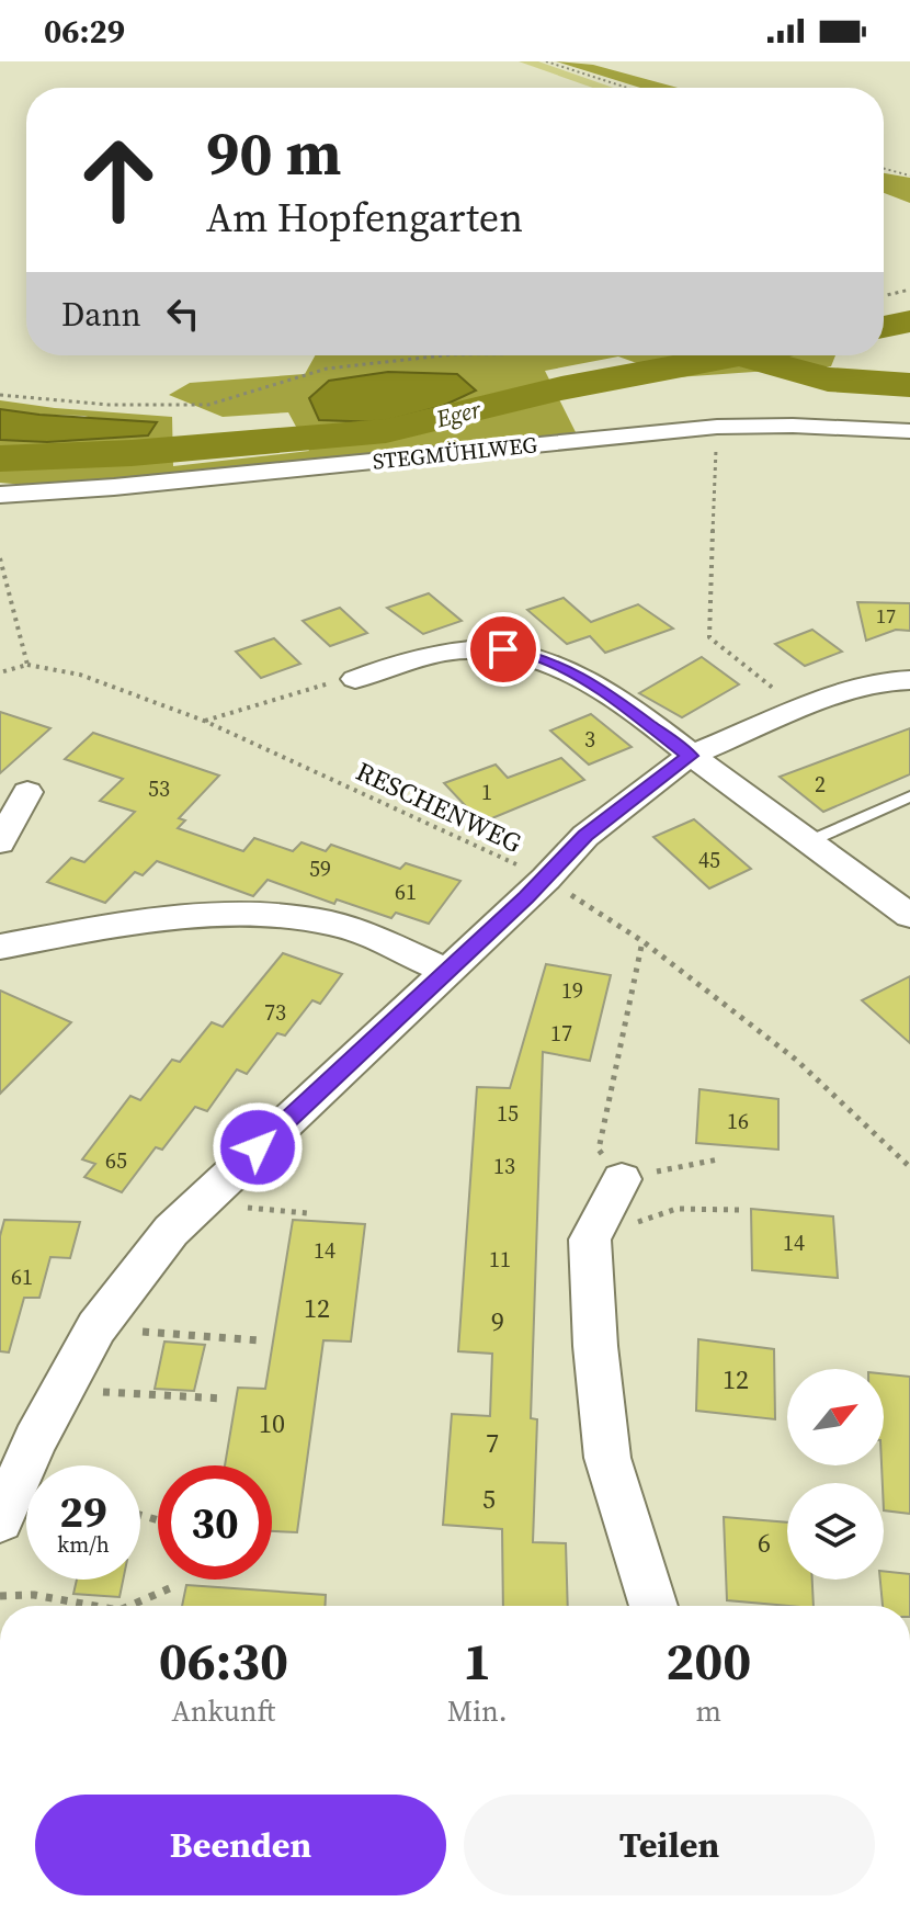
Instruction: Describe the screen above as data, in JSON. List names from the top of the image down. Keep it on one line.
{"streets":{"street":["STEGMÜHLWEG"],"path":["RESCHENWEG"]},"water":["Eger"],"house_numbers":["17","3","2","53","1","45","59","61","19","73","17","15","16","65","13","14","14","11","61","12","9","12","10","7","5","6"],"north":"top right","page":{"status":"06:29","turn":["90 m","Am Hopfengarten"],"then":"Dann","speed":"29 km/h","limit":"30","eta":["06:30","Ankunft","1","Min.","200","m"],"buttons":["Beenden","Teilen"]}}
